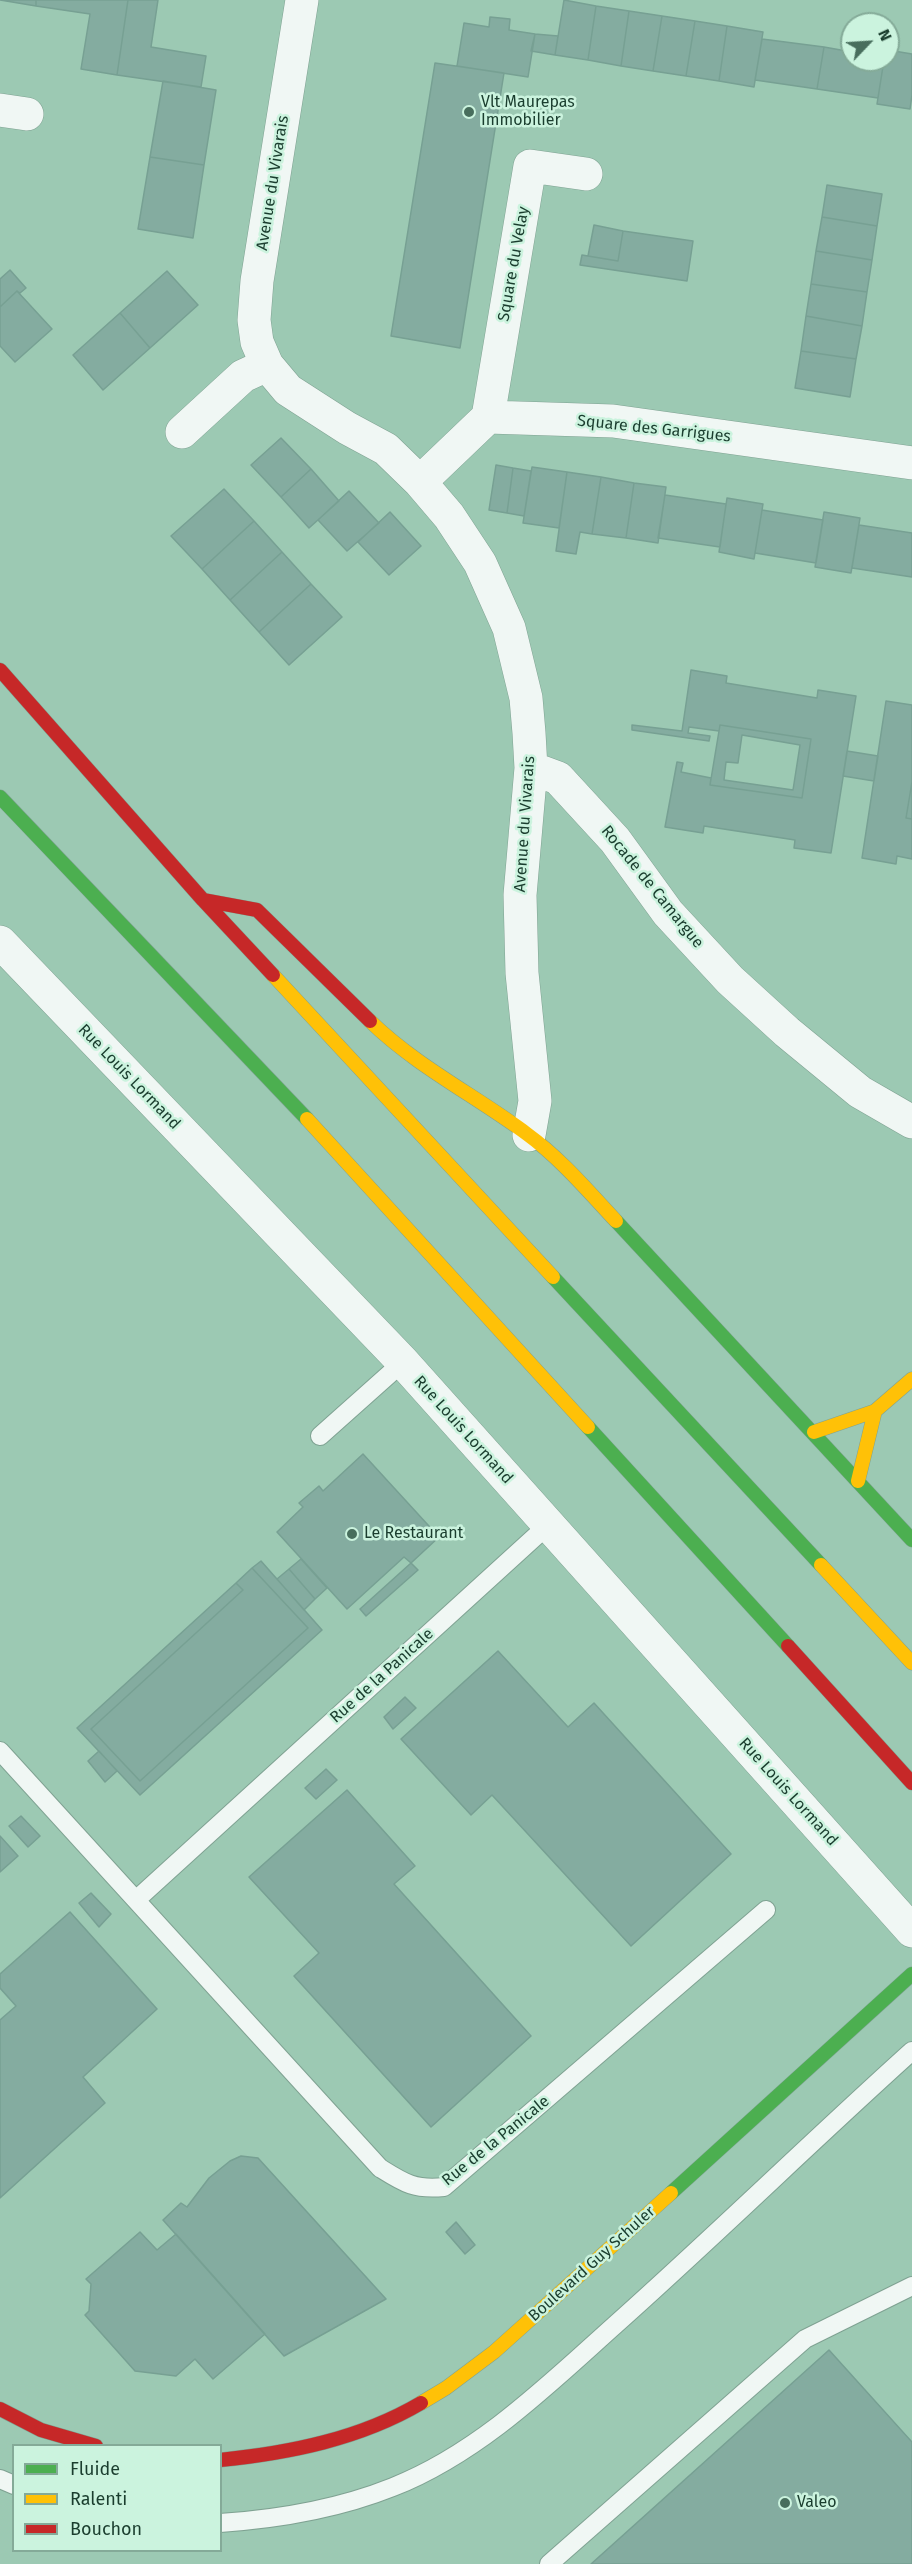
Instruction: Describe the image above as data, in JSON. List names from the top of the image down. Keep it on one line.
{"streets":{"main road":["Boulevard Guy Schuler"],"street":["Avenue du Vivarais","Square du Velay","Square des Garrigues","Rocade de Camargue","Rue Louis Lormand"],"lane":["Rue de la Panicale"]},"crossings":[["Avenue du Vivarais","Rocade de Camargue"],["Square du Velay","Square des Garrigues"],["Rue Louis Lormand","Rue de la Panicale"]],"places":["Vlt Maurepas Immobilier","Le Restaurant","Valeo"],"legend":["Fluide","Ralenti","Bouchon"],"north":"top right"}
